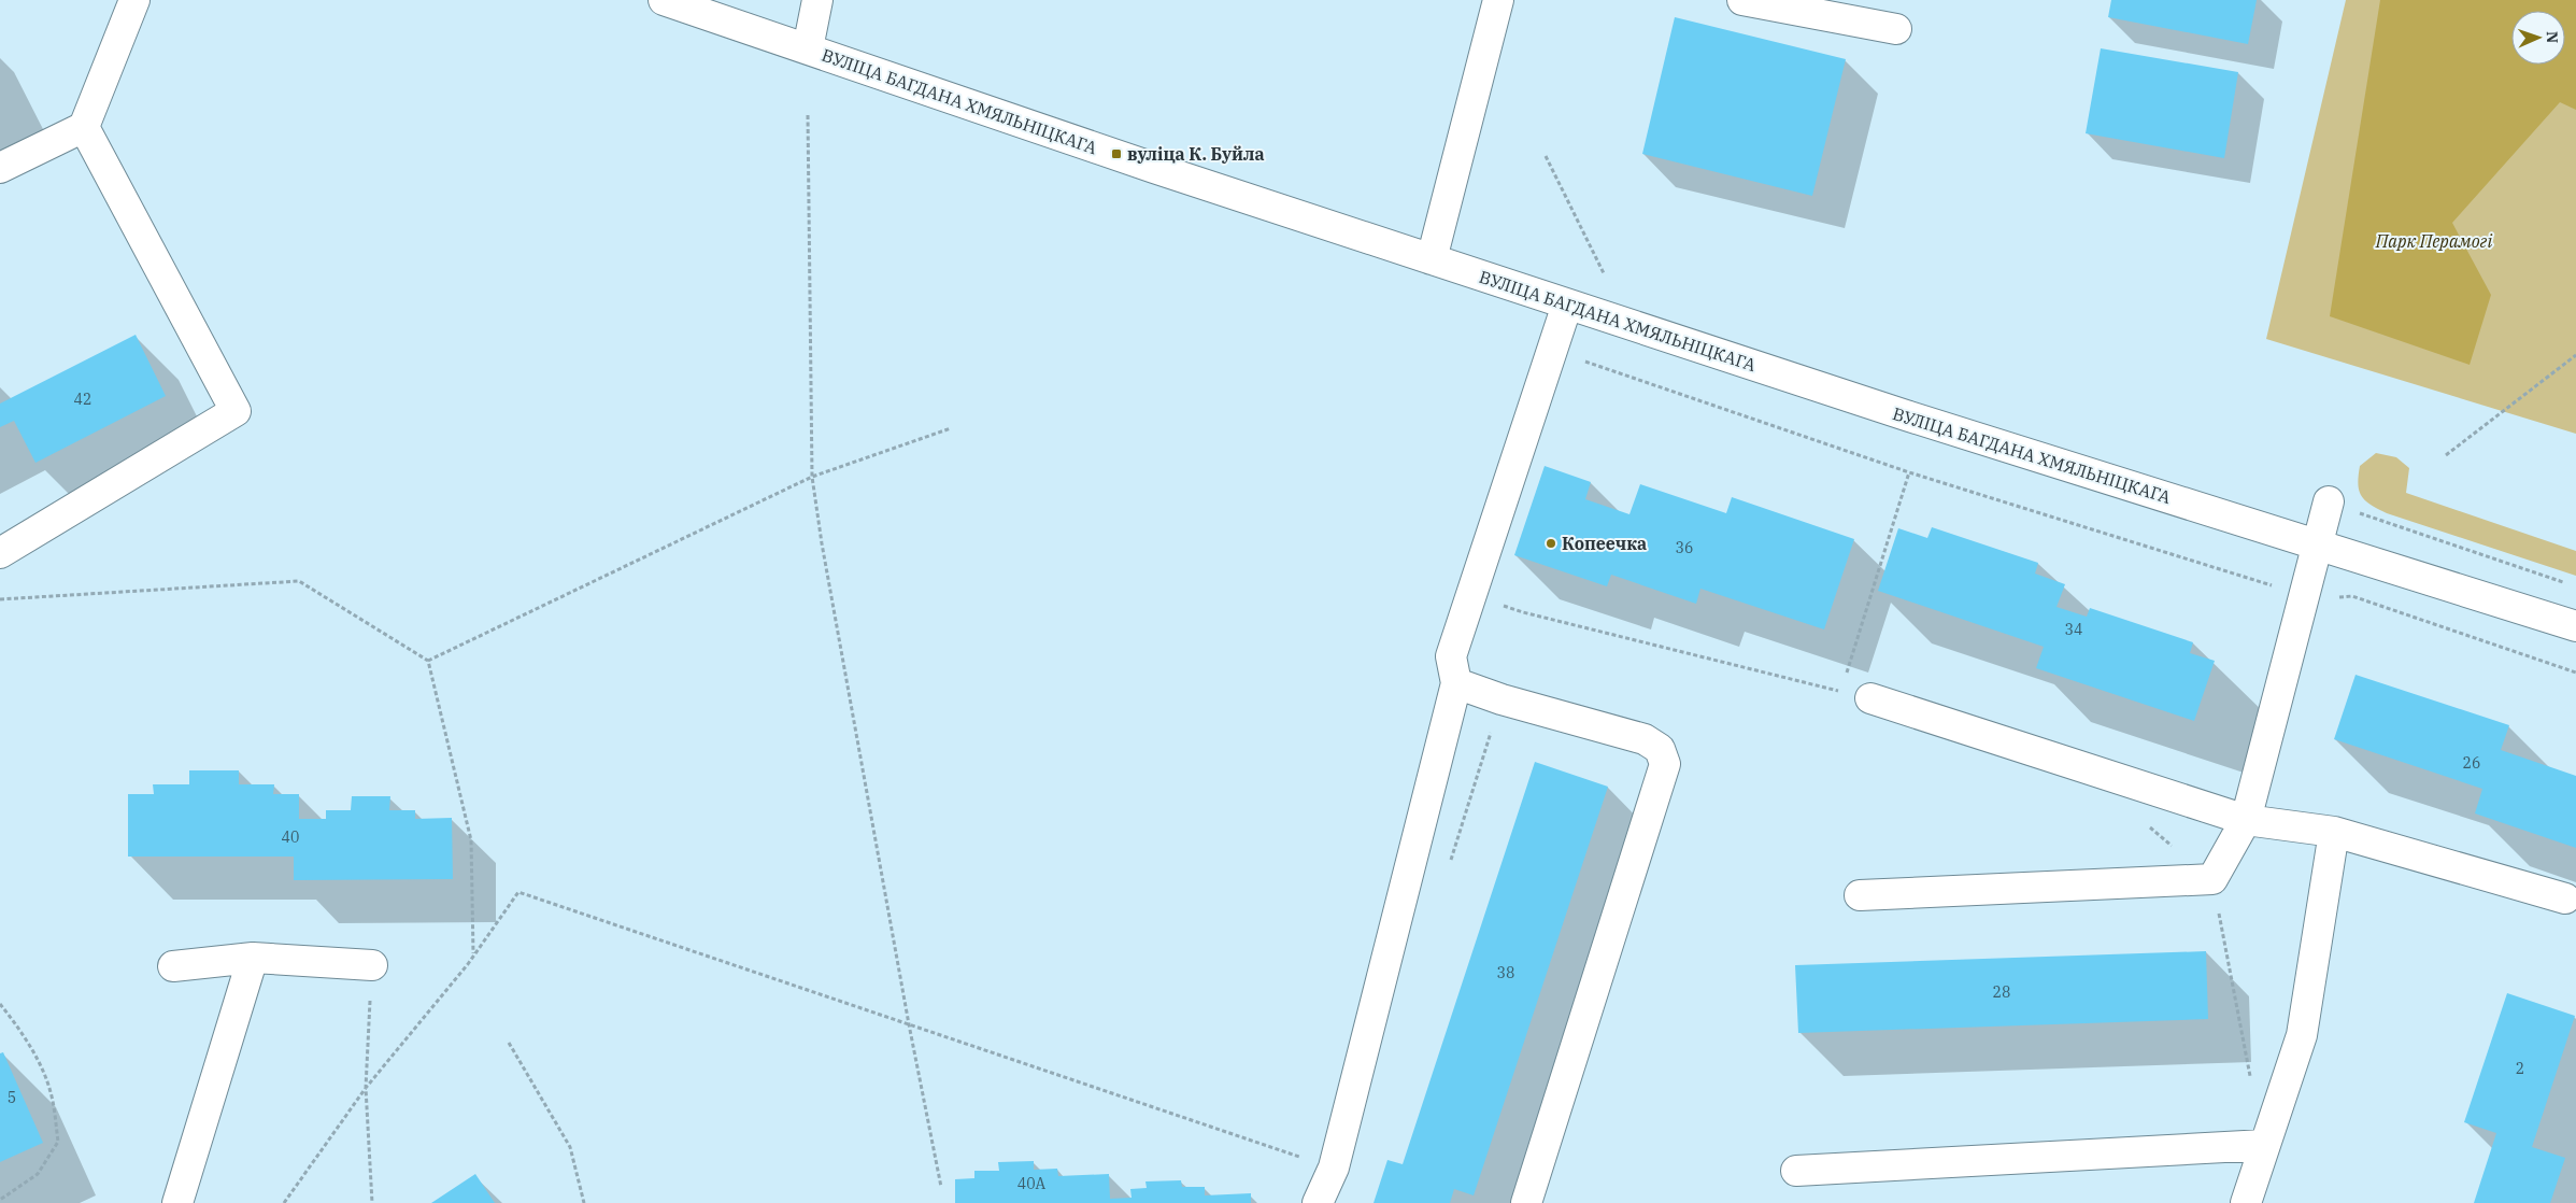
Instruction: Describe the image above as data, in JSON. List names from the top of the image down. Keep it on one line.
{"streets":{"street":["ВУЛІЦА БАГДАНА ХМЯЛЬНІЦКАГА"]},"parks":["Парк Перамогі"],"places":{"transit":["вуліца К. Буйла"],"other":["Копеечка"]},"house_numbers":["42","36","34","26","40","38","28","2","5","40А"],"north":"right"}
